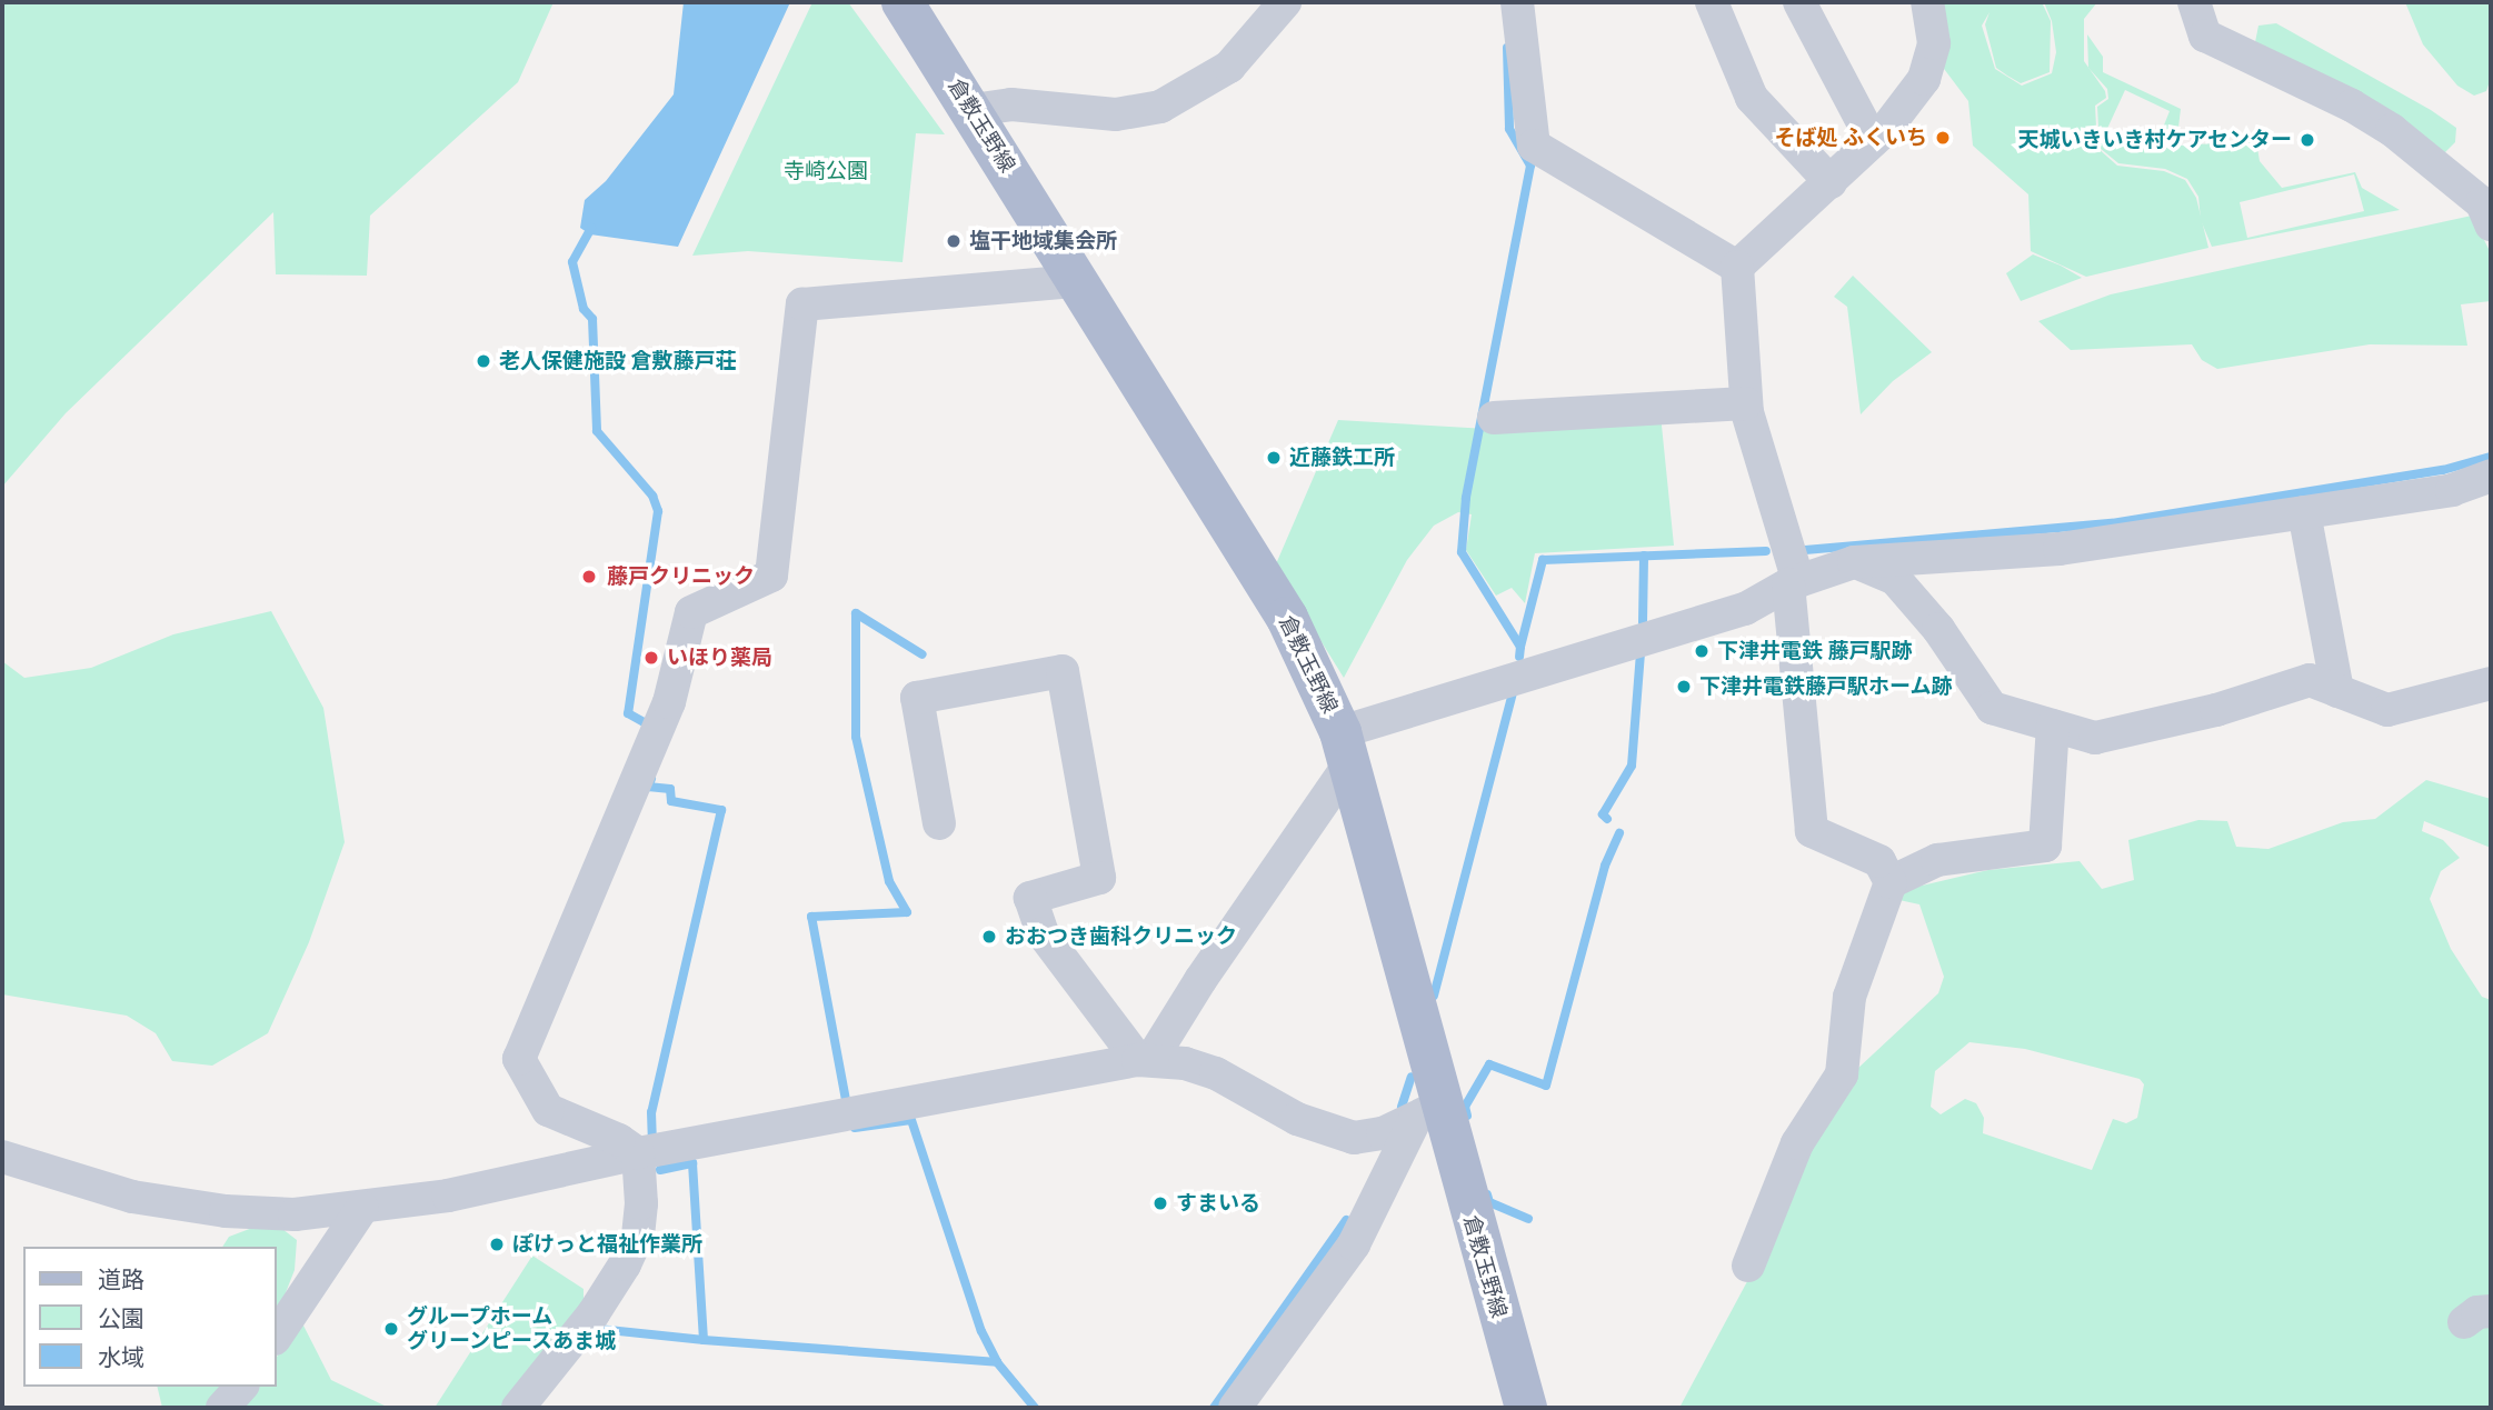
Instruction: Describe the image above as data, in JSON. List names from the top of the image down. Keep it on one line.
{"streets":{"main road":["倉敷玉野線"]},"parks":["寺崎公園"],"places":["そば処 ふくいち","天城いきいき村ケアセンター","塩干地域集会所","老人保健施設 倉敷藤戸荘","近藤鉄工所","藤戸クリニック","下津井電鉄 藤戸駅跡","いほり薬局","下津井電鉄藤戸駅ホーム跡","おおつき歯科クリニック","すまいる","ぽけっと福祉作業所","グループホーム グリーンピースあま城"],"legend":["道路","公園","水域"]}
